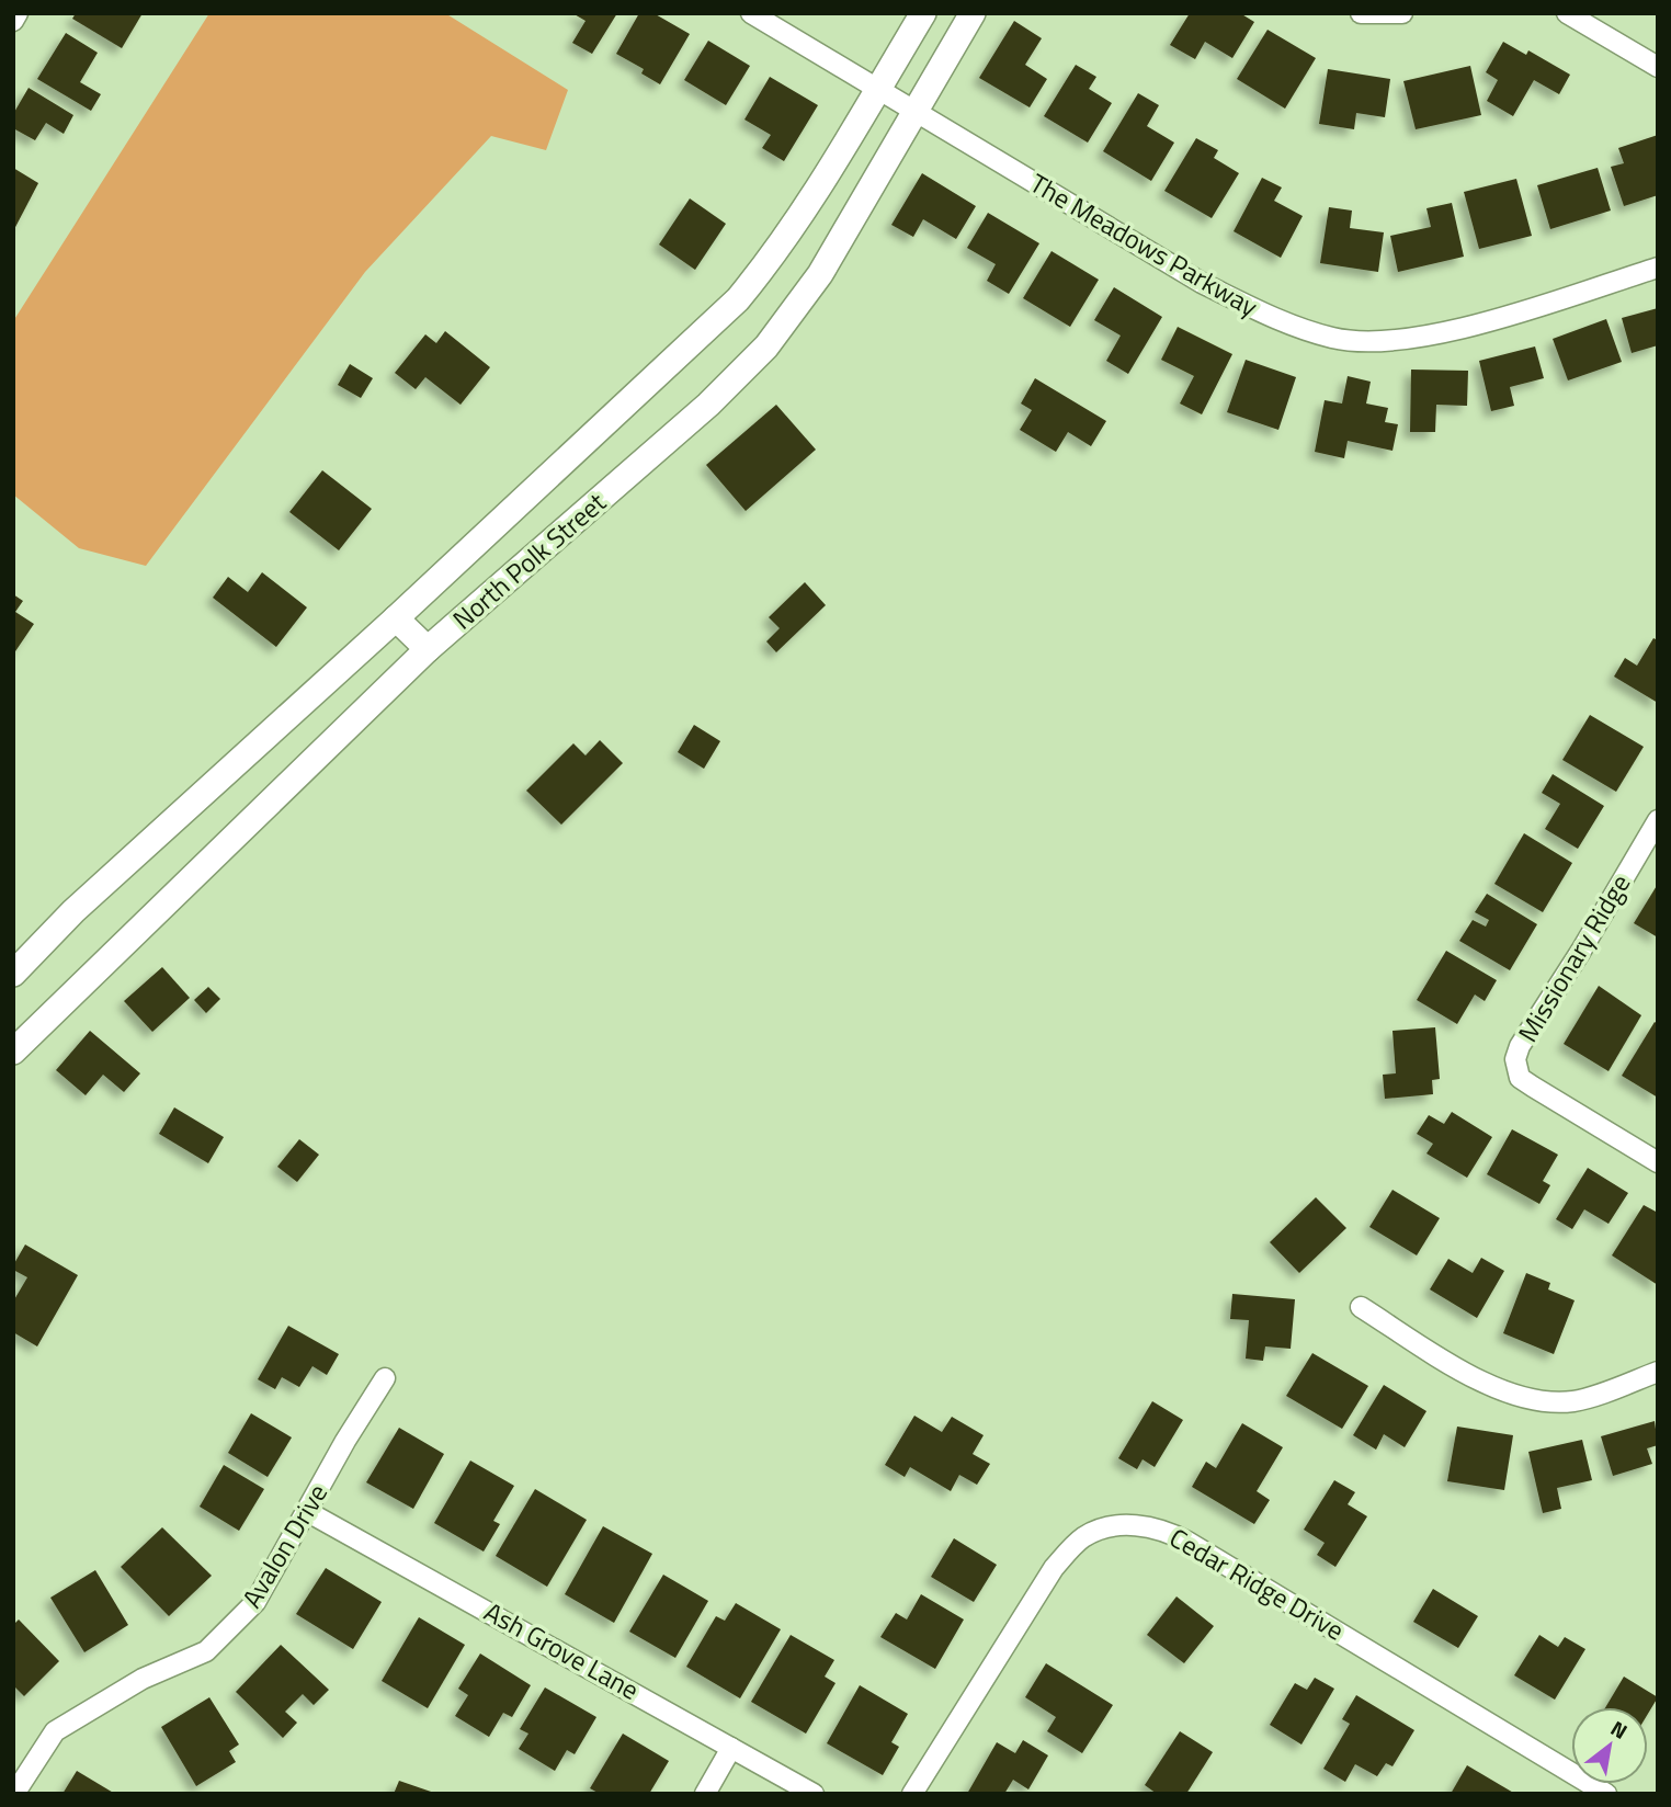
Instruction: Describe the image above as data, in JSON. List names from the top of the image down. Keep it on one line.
{"streets":{"main road":["North Polk Street"],"street":["The Meadows Parkway","Missionary Ridge","Avalon Drive","Cedar Ridge Drive","Ash Grove Lane"]},"crossings":[["The Meadows Parkway","North Polk Street"],["Avalon Drive","Ash Grove Lane"]],"north":"top right"}
